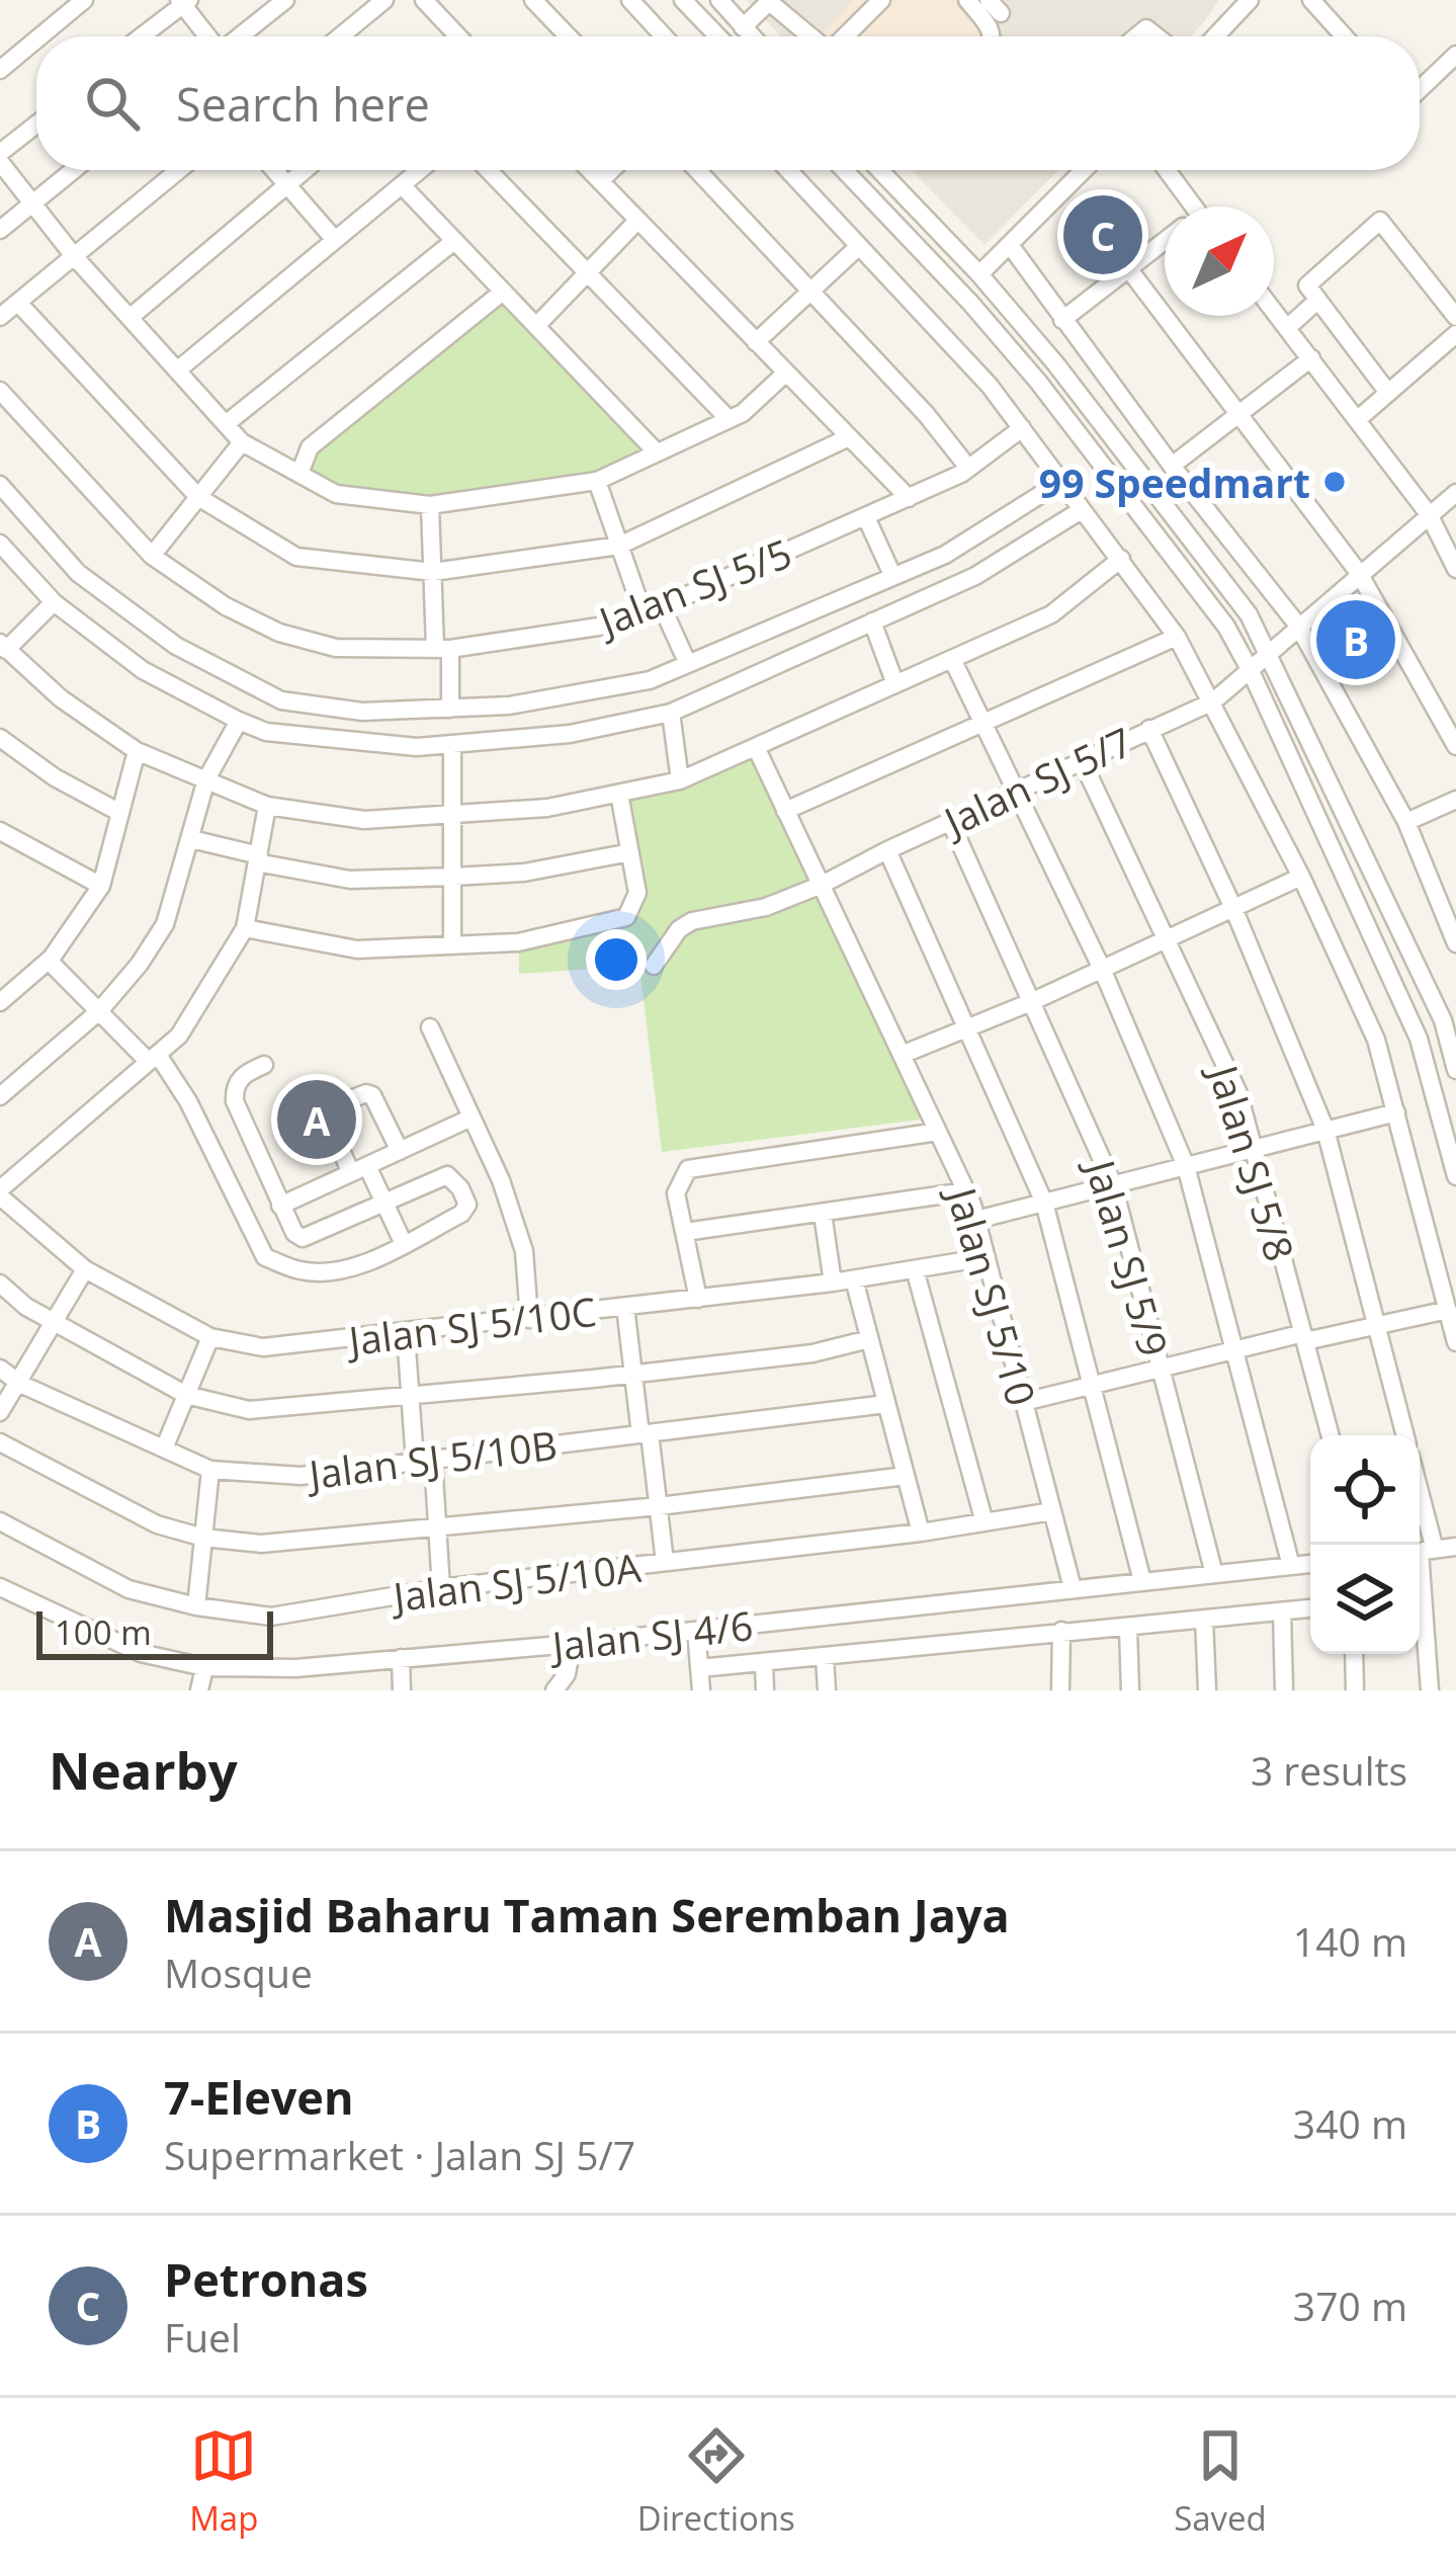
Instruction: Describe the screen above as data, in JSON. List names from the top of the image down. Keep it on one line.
{"streets":{"street":["Jalan SJ 5/5","Jalan SJ 5/7","Jalan SJ 5/8","Jalan SJ 5/9","Jalan SJ 5/10","Jalan SJ 5/10C","Jalan SJ 5/10B","Jalan SJ 5/10A","Jalan SJ 4/6"]},"crossings":[["Jalan SJ 5/7","Jalan SJ 5/8"],["Jalan SJ 5/7","Jalan SJ 5/9"],["Jalan SJ 5/7","Jalan SJ 5/10"],["Jalan SJ 5/9","Jalan SJ 4/6"],["Jalan SJ 5/10","Jalan SJ 5/10C"],["Jalan SJ 5/10","Jalan SJ 5/10A"],["Jalan SJ 5/10","Jalan SJ 4/6"]],"places":["99 Speedmart"],"scale_bar":"100 m","north":"top right","page":{"search":"Search here","pins":["C","B","A"],"scale":"100 m","heading":["Nearby","3 results"],"list":[{"mark":"A","name":"Masjid Baharu Taman Seremban Jaya","note":"Mosque","value":"140 m"},{"mark":"B","name":"7-Eleven","note":"Supermarket · Jalan SJ 5/7","value":"340 m"},{"mark":"C","name":"Petronas","note":"Fuel","value":"370 m"}],"nav":["Map","Directions","Saved"]}}
